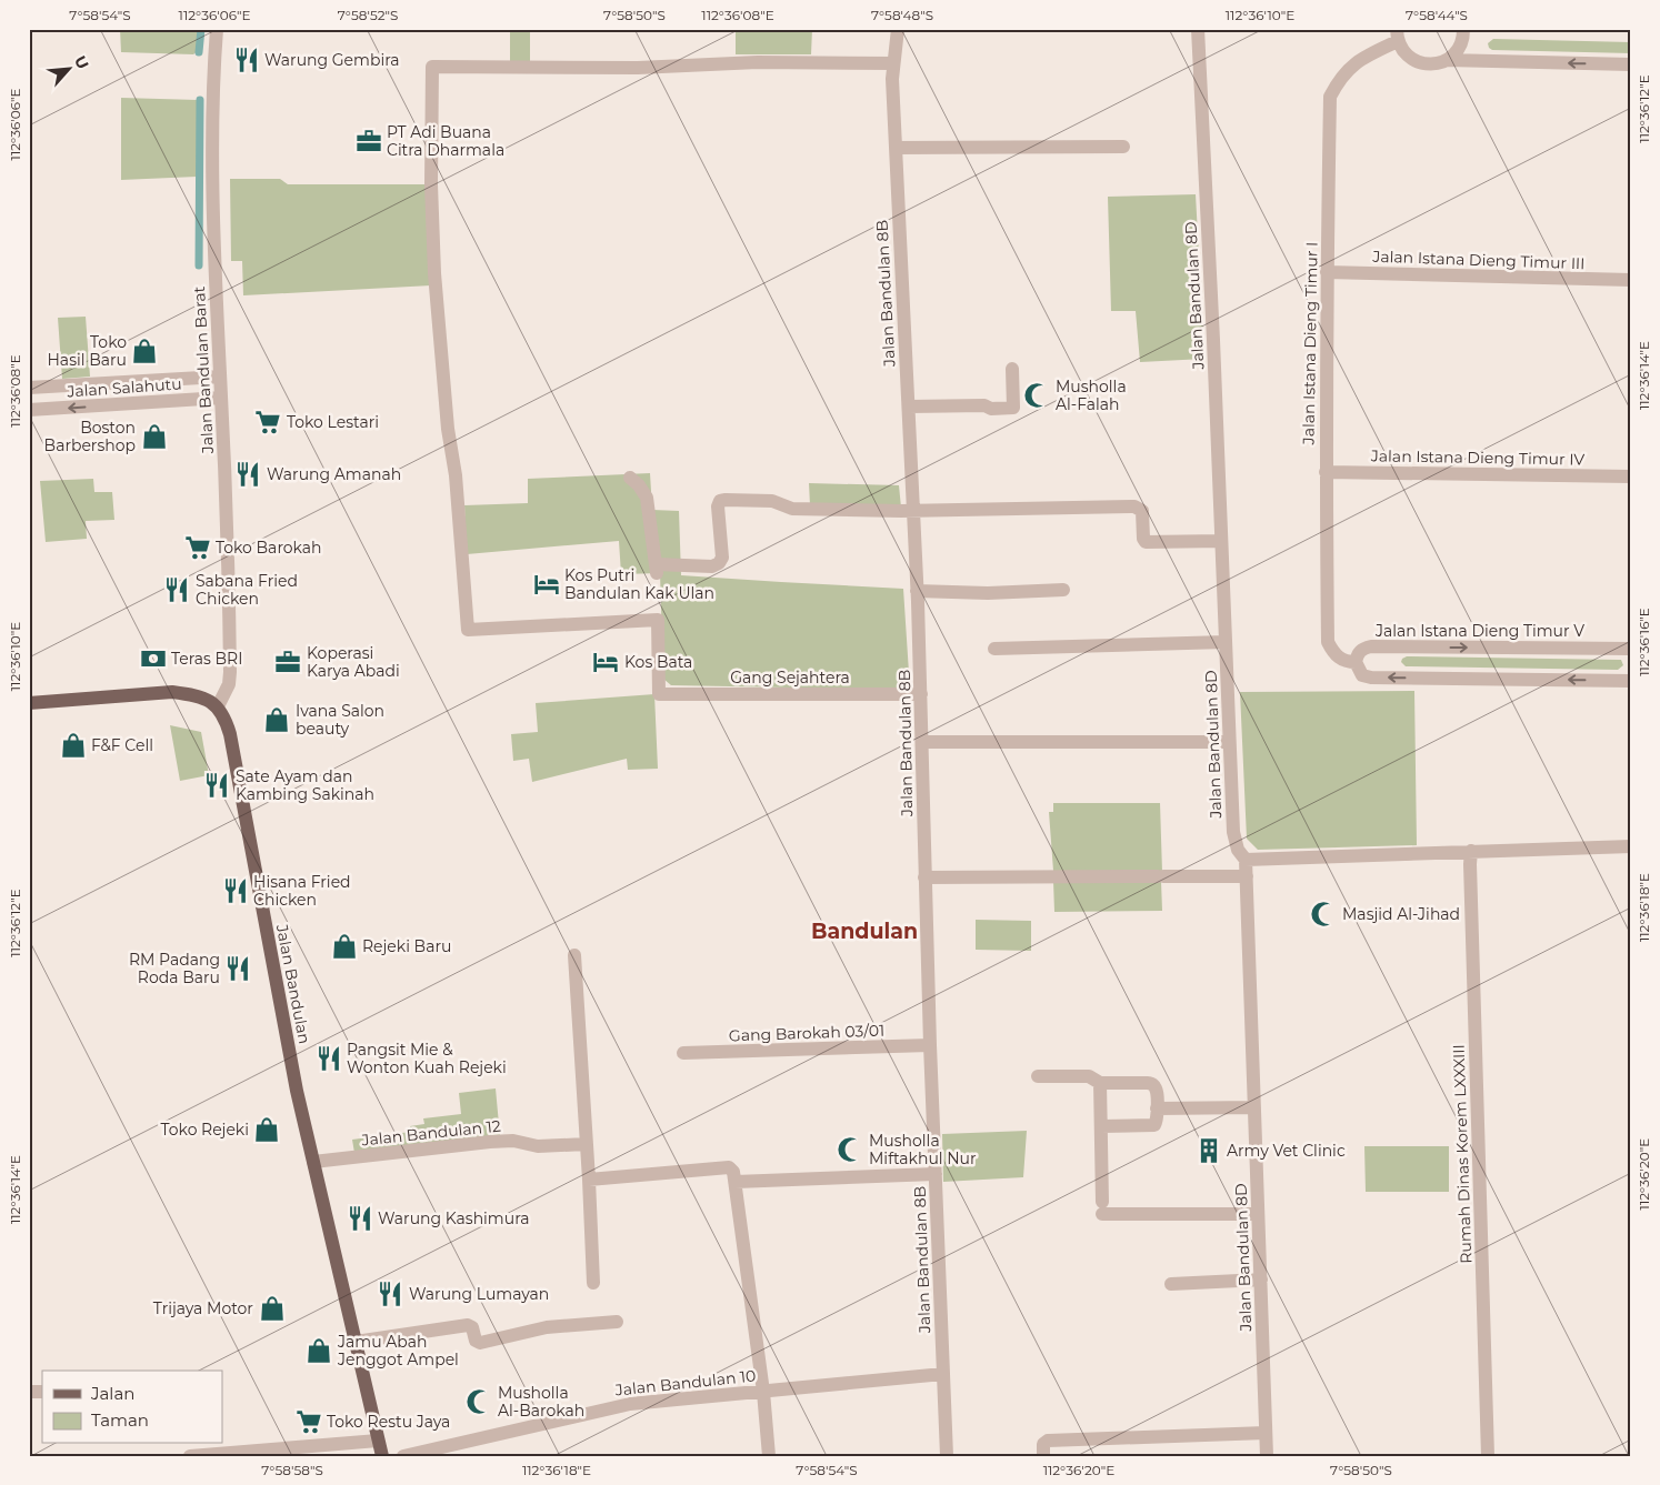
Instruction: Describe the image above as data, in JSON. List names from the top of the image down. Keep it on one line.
{"streets":{"main road":["Jalan Bandulan"],"street":["Jalan Istana Dieng Timur III","Jalan Bandulan 8B","Jalan Bandulan 8D","Jalan Istana Dieng Timur I","Jalan Bandulan Barat","Jalan Salahutu","Jalan Istana Dieng Timur IV","Jalan Istana Dieng Timur V","Gang Sejahtera","Gang Barokah 03/01","Jalan Bandulan 12","Rumah Dinas Korem LXXXIII","Jalan Bandulan 10"]},"crossings":[["Jalan Istana Dieng Timur III","Jalan Istana Dieng Timur I"],["Jalan Bandulan 8B","Gang Sejahtera"],["Jalan Bandulan 8B","Gang Barokah 03/01"],["Jalan Bandulan 8B","Jalan Bandulan 10"],["Jalan Istana Dieng Timur I","Jalan Istana Dieng Timur IV"],["Jalan Istana Dieng Timur I","Jalan Istana Dieng Timur V"],["Jalan Bandulan Barat","Jalan Salahutu"],["Jalan Bandulan Barat","Jalan Bandulan"],["Jalan Bandulan","Jalan Bandulan 12"]],"districts":["Bandulan"],"places":{"restaurant":["Warung Gembira","Warung Amanah","Sabana Fried Chicken","Sate Ayam dan Kambing Sakinah","Hisana Fried Chicken","RM Padang Roda Baru","Pangsit Mie & Wonton Kuah Rejeki","Warung Kashimura","Warung Lumayan"],"office":["PT Adi Buana Citra Dharmala","Koperasi Karya Abadi"],"shop":["Toko Hasil Baru","Boston Barbershop","Ivana Salon beauty","F&F Cell","Rejeki Baru","Toko Rejeki","Trijaya Motor","Jamu Abah Jenggot Ampel"],"mosque":["Musholla Al-Falah","Masjid Al-Jihad","Musholla Miftakhul Nur","Musholla Al-Barokah"],"supermarket":["Toko Lestari","Toko Barokah","Toko Restu Jaya"],"hotel":["Kos Putri Bandulan Kak Ulan","Kos Bata"],"bank":["Teras BRI"],"building":["Army Vet Clinic"]},"legend":["Jalan","Taman"],"north":"top right","coordinates":["7°58'54\"S","112°36'06\"E","7°58'52\"S","7°58'50\"S","112°36'08\"E","7°58'48\"S","112°36'10\"E","7°58'44\"S","112°36'12\"E","112°36'14\"E","112°36'16\"E","112°36'18\"E","112°36'20\"E","7°58'58\"S"]}
